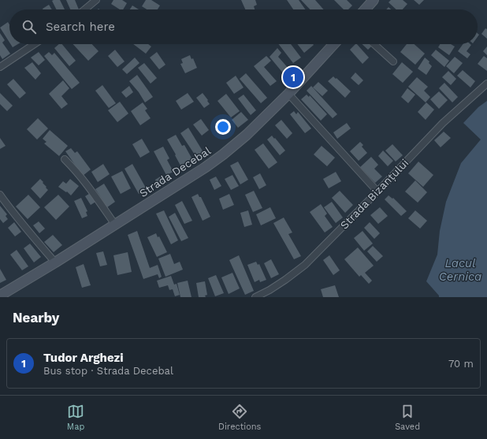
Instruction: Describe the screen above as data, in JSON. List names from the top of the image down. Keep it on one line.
{"streets":{"main road":["Strada Decebal"],"street":["Strada Bizanțului"]},"water":["Lacul Cernica"],"page":{"search":"Search here","pins":"1","heading":"Nearby","list":[{"mark":"1","name":"Tudor Arghezi","note":"Bus stop · Strada Decebal","value":"70 m"}],"nav":["Map","Directions","Saved"]}}
